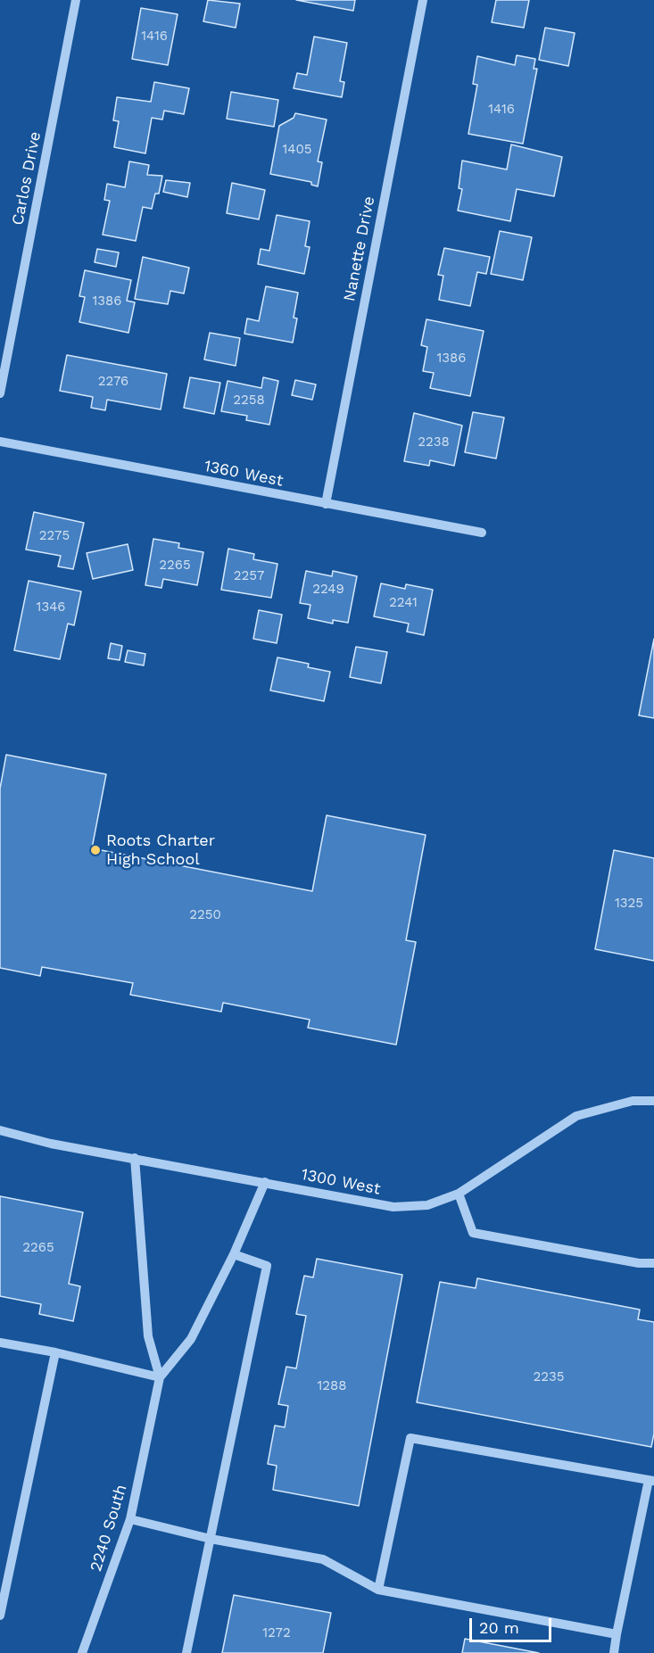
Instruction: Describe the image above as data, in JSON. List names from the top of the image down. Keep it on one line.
{"streets":{"street":["Carlos Drive","Nanette Drive","1360 West","1300 West","2240 South"]},"crossings":[["Nanette Drive","1360 West"],["1300 West","2240 South"]],"places":["Roots Charter High School"],"house_numbers":["1416","1416","1405","1386","1386","2276","2258","2238","2275","2265","2257","2249","2241","1346","1325","2250","2265","2235","1288","1272"],"scale_bar":"20 m"}
